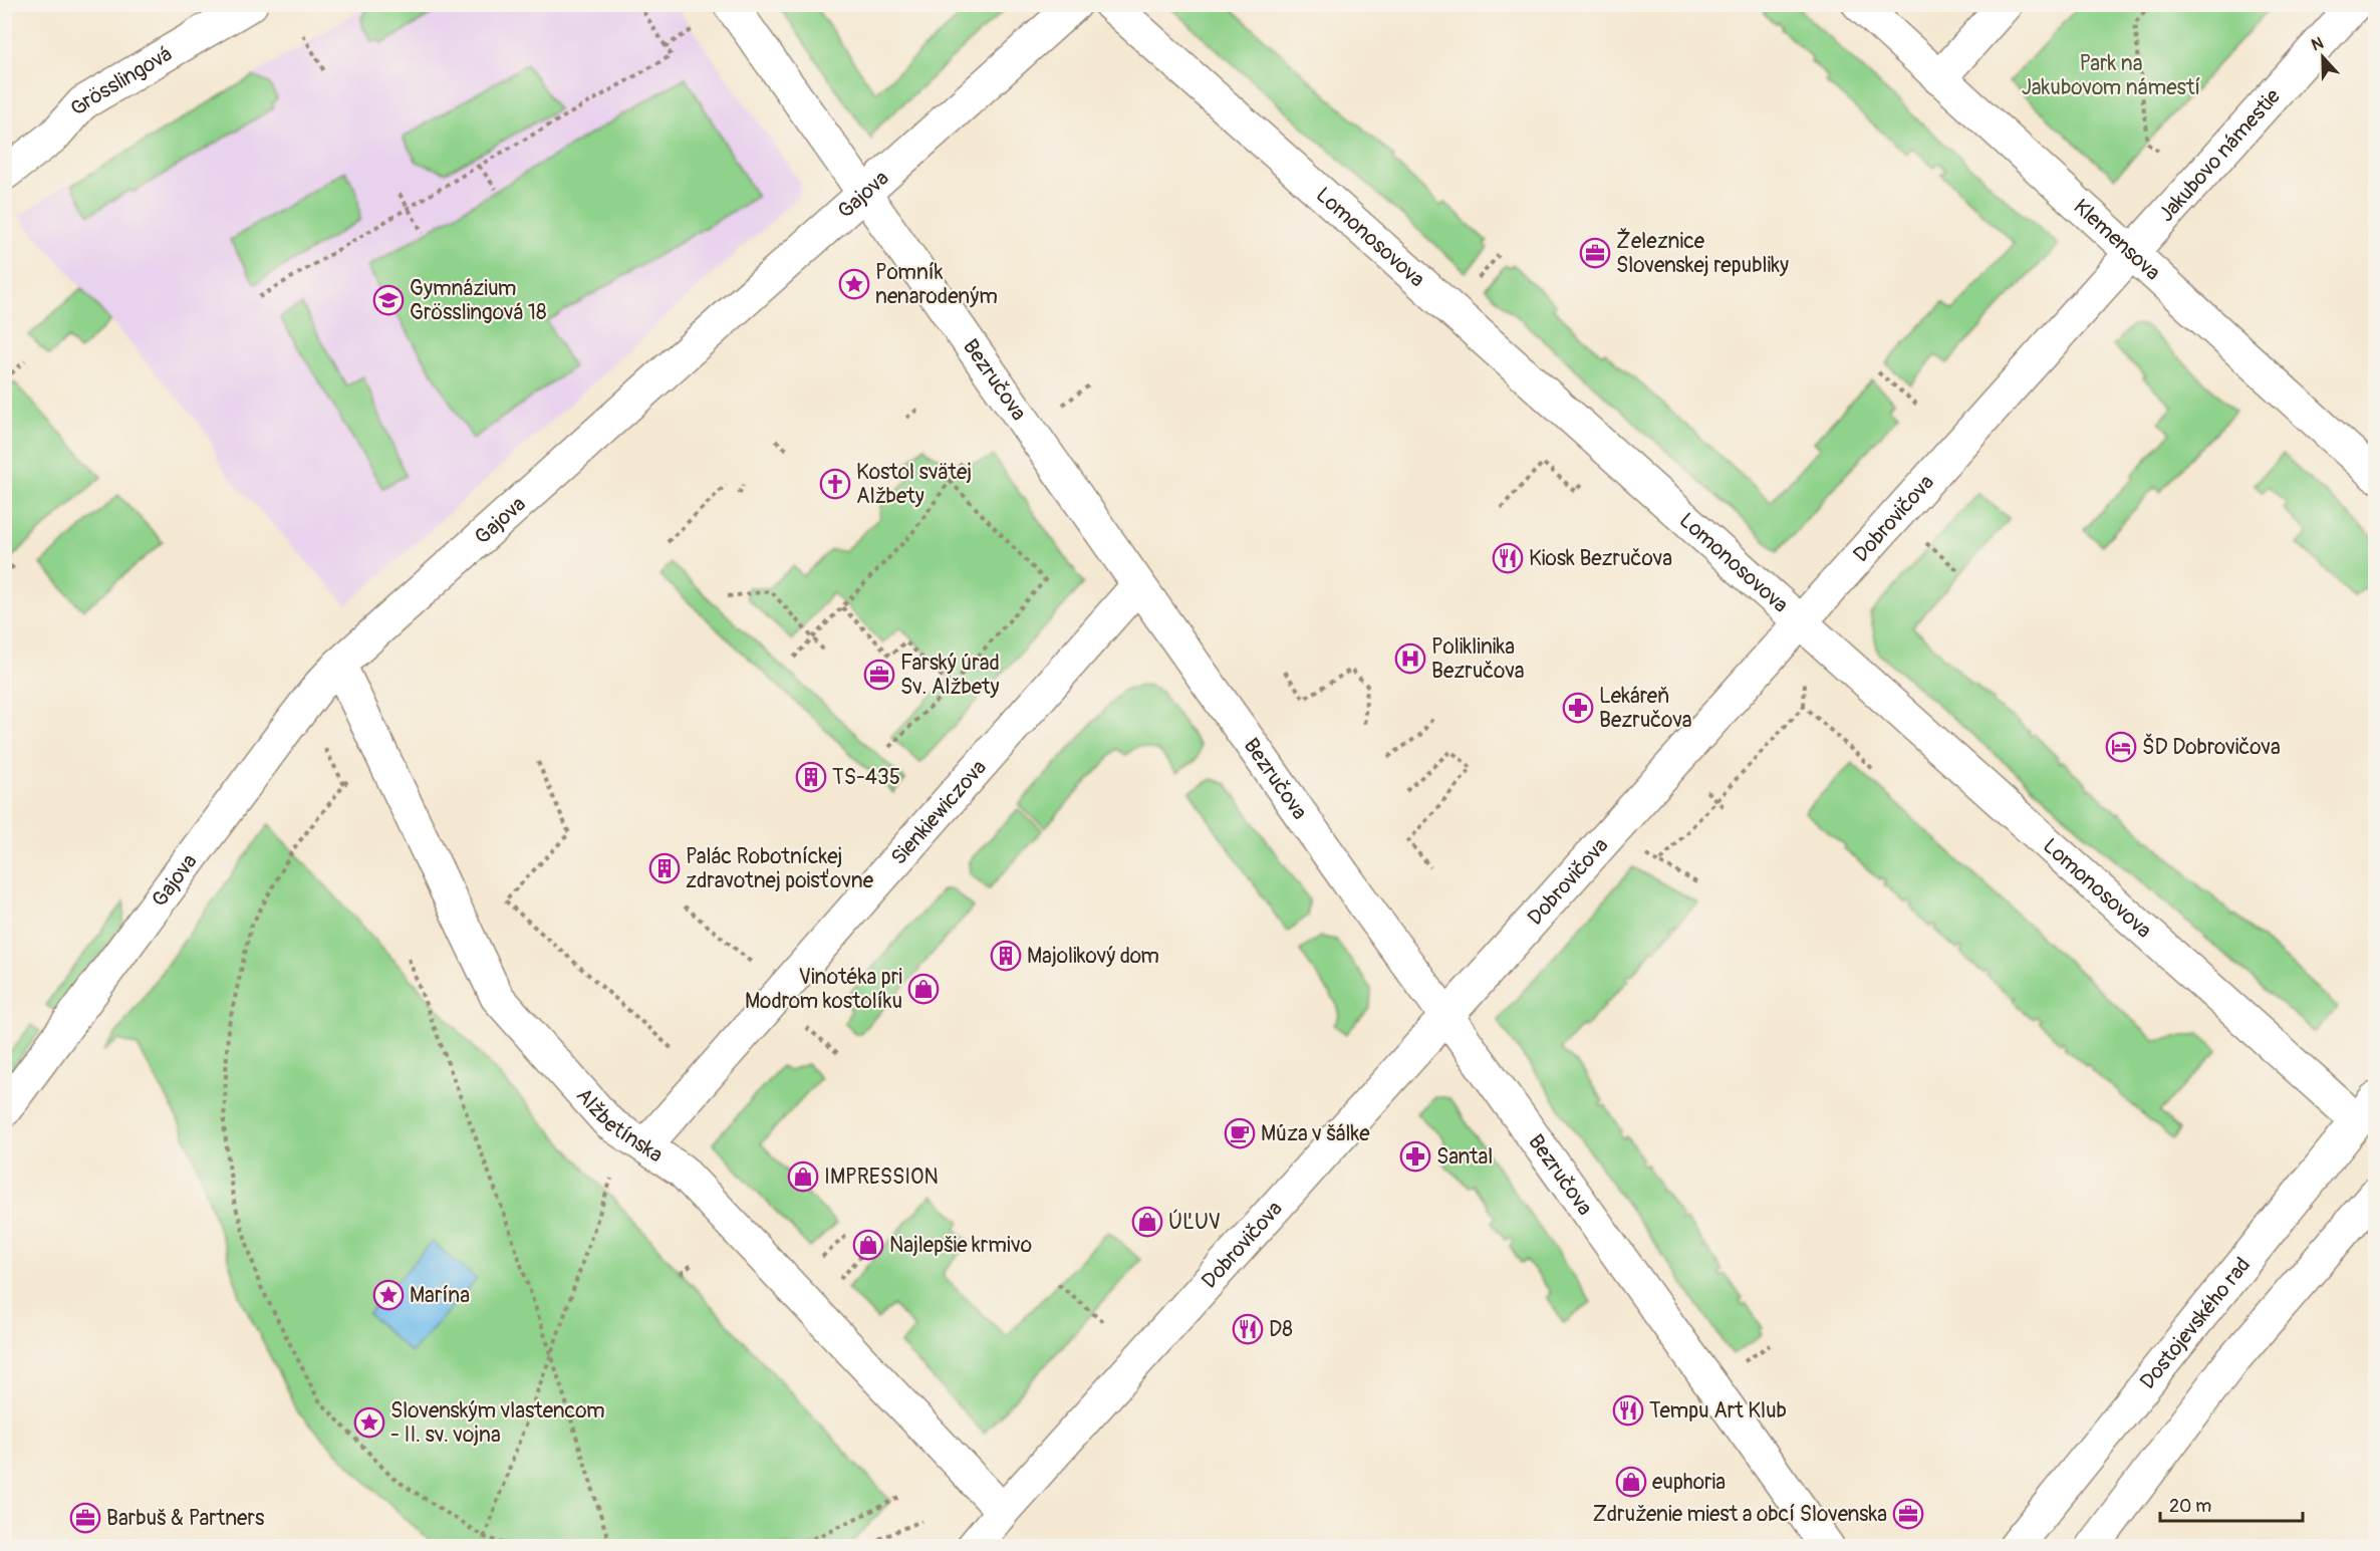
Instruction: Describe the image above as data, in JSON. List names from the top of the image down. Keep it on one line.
{"streets":{"street":["Grösslingová","Jakubovo námestie","Gajova","Lomonosovova","Klemensova","Bezručova","Dobrovičova","Sienkiewiczova","Alžbetínska","Dostojevského rad"]},"crossings":[["Jakubovo námestie","Klemensova"],["Jakubovo námestie","Dobrovičova"],["Gajova","Bezručova"],["Gajova","Alžbetínska"],["Lomonosovova","Dobrovičova"],["Lomonosovova","Dostojevského rad"],["Klemensova","Dobrovičova"],["Bezručova","Dobrovičova"],["Bezručova","Sienkiewiczova"],["Dobrovičova","Alžbetínska"],["Sienkiewiczova","Alžbetínska"]],"parks":["Park na Jakubovom námestí"],"places":{"office":["Železnice Slovenskej republiky","Farský úrad Sv. Alžbety","Združenie miest a obcí Slovenska","Barbuš & Partners"],"place":["Pomník nenarodeným","Marína","Slovenským vlastencom - II. sv. vojna"],"school or university":["Gymnázium Grösslingová 18"],"church":["Kostol svätej Alžbety"],"restaurant":["Kiosk Bezručova","D8","Tempu Art Klub"],"hospital":["Poliklinika Bezručova"],"pharmacy":["Lekáreň Bezručova","Santal"],"hotel":["ŠD Dobrovičova"],"building":["TS-435","Palác Robotníckej zdravotnej poisťovne","Majolikový dom"],"shop":["Vinotéka pri Modrom kostolíku","IMPRESSION","ÚĽUV","Najlepšie krmivo","euphoria"],"cafe":["Múza v šálke"]},"scale_bar":"20 m","north":"top"}
